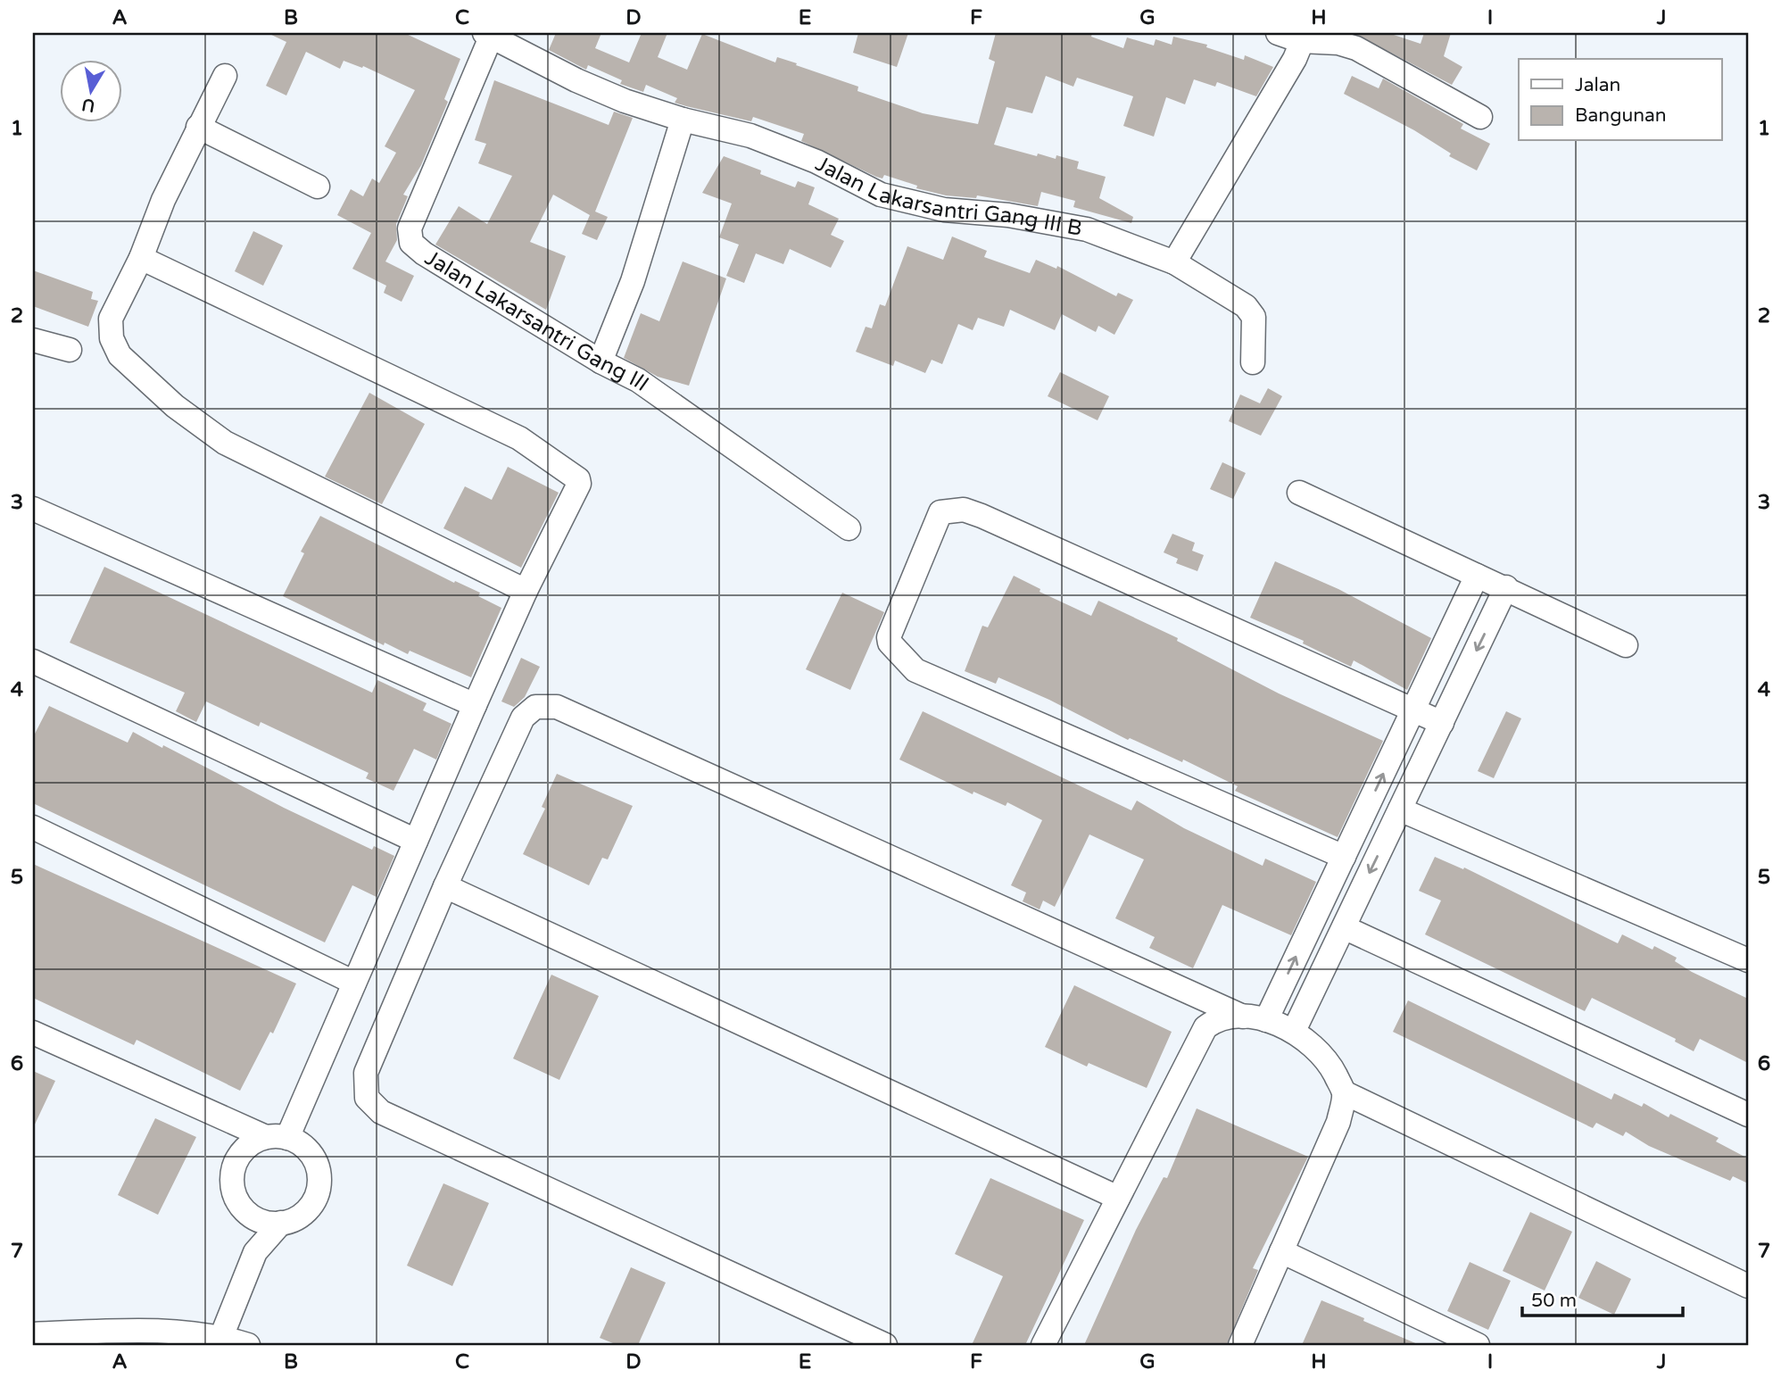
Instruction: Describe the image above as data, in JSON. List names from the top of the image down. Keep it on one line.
{"streets":{"street":["Jalan Lakarsantri Gang III B","Jalan Lakarsantri Gang III"]},"crossings":[["Jalan Lakarsantri Gang III B","Jalan Lakarsantri Gang III"]],"legend":["Jalan","Bangunan"],"scale_bar":"50 m","north":"bottom","grid":{"columns":["A","B","C","D","E","F","G","H","I","J"],"rows":["1","2","3","4","5","6","7"]}}
